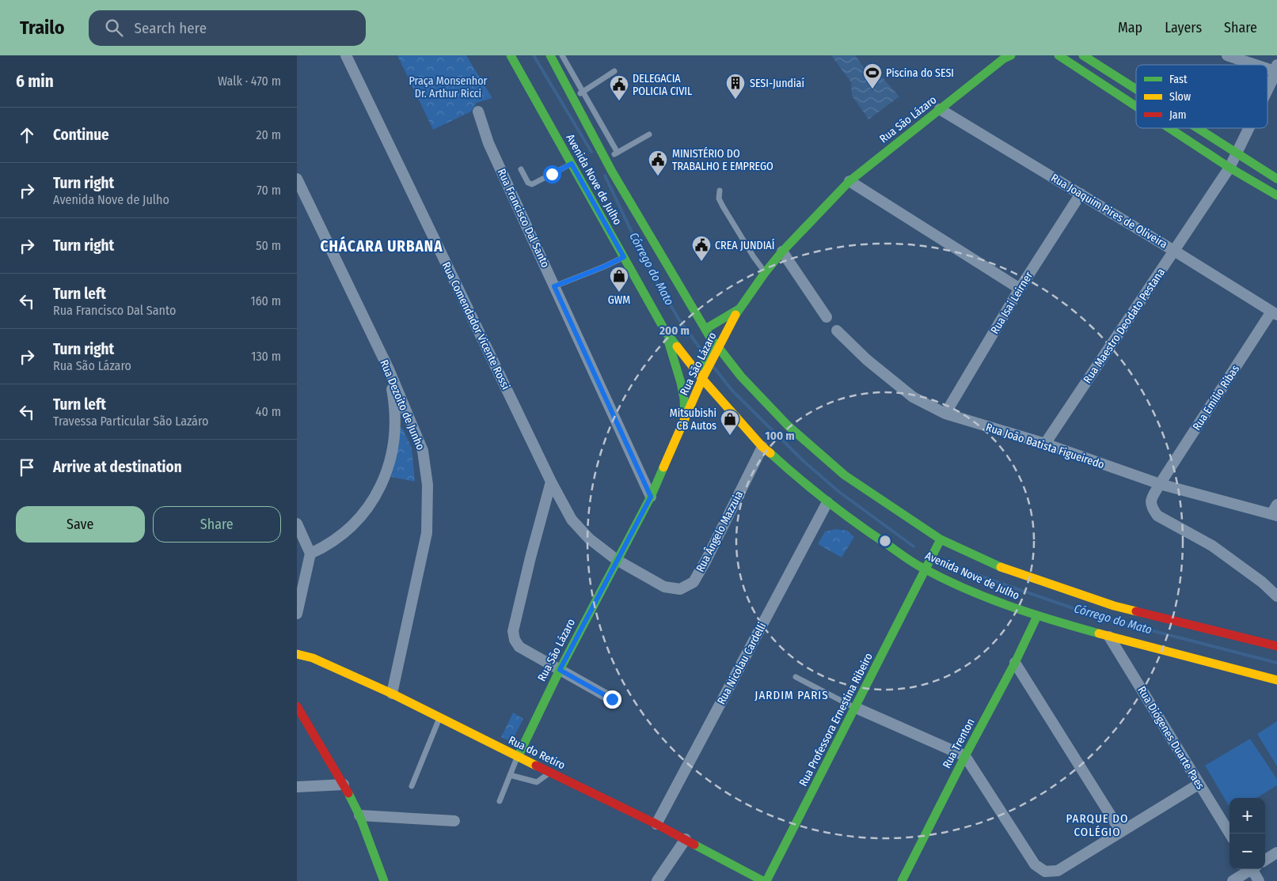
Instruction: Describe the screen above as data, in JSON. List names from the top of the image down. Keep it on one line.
{"streets":{"main road":["Rua São Lázaro","Avenida Nove de Julho","Rua Professora Ernestina Ribeiro","Rua Trenton","Rua do Retiro"],"street":["Rua Joaquim Pires de Oliveira","Rua Francisco Dal Santo","Rua Isai Leirner","Rua Comendador Vicente Rossi","Rua Maestro Deodato Pestana","Rua Emílio Ribas","Rua Dezoito de Junho","Rua João Batista Figueiredo","Rua Ângelo Mazzuia","Rua Nicolau Cardelli","Rua Diógenes Duarte Paes"]},"crossings":[["Rua São Lázaro","Avenida Nove de Julho"],["Rua São Lázaro","Rua Joaquim Pires de Oliveira"],["Rua São Lázaro","Rua Francisco Dal Santo"],["Rua São Lázaro","Rua Comendador Vicente Rossi"],["Rua São Lázaro","Rua Ângelo Mazzuia"],["Rua São Lázaro","Rua do Retiro"],["Avenida Nove de Julho","Rua Ângelo Mazzuia"],["Avenida Nove de Julho","Rua Nicolau Cardelli"],["Avenida Nove de Julho","Rua Professora Ernestina Ribeiro"],["Avenida Nove de Julho","Rua Diógenes Duarte Paes"],["Avenida Nove de Julho","Rua Trenton"],["Rua Joaquim Pires de Oliveira","Rua Isai Leirner"],["Rua Joaquim Pires de Oliveira","Rua Maestro Deodato Pestana"],["Rua Joaquim Pires de Oliveira","Rua Emílio Ribas"],["Rua Isai Leirner","Rua João Batista Figueiredo"],["Rua Comendador Vicente Rossi","Rua Ângelo Mazzuia"],["Rua Maestro Deodato Pestana","Rua João Batista Figueiredo"],["Rua Emílio Ribas","Rua João Batista Figueiredo"],["Rua Dezoito de Junho","Rua do Retiro"],["Rua Nicolau Cardelli","Rua do Retiro"]],"districts":["CHÁCARA URBANA","JARDIM PARIS","PARQUE DO COLÉGIO"],"water":["Córrego do Mato"],"parks":["Praça Monsenhor Dr. Arthur Ricci"],"places":{"sports":["Piscina do SESI"],"building":["SESI-Jundiaí"],"public building":["DELEGACIA POLICIA CIVIL","MINISTÉRIO DO TRABALHO E EMPREGO","CREA JUNDIAÍ"],"shop":["GWM","Mitsubishi CB Autos"]},"legend":["Fast","Slow","Jam"],"page":{"header":"Trailo","search":"Search here","nav":["Map","Layers","Share"],"heading":["6 min","Walk · 470 m"],"list":[["Continue","20 m"],["Turn right","Avenida Nove de Julho","70 m"],["Turn right","50 m"],["Turn left","Rua Francisco Dal Santo","160 m"],["Turn right","Rua São Lázaro","130 m"],["Turn left","Travessa Particular São Lazáro","40 m"],"Arrive at destination"],"buttons":["Save","Share"],"map_buttons":["+","−"]},"rings":["200 m","100 m"]}
